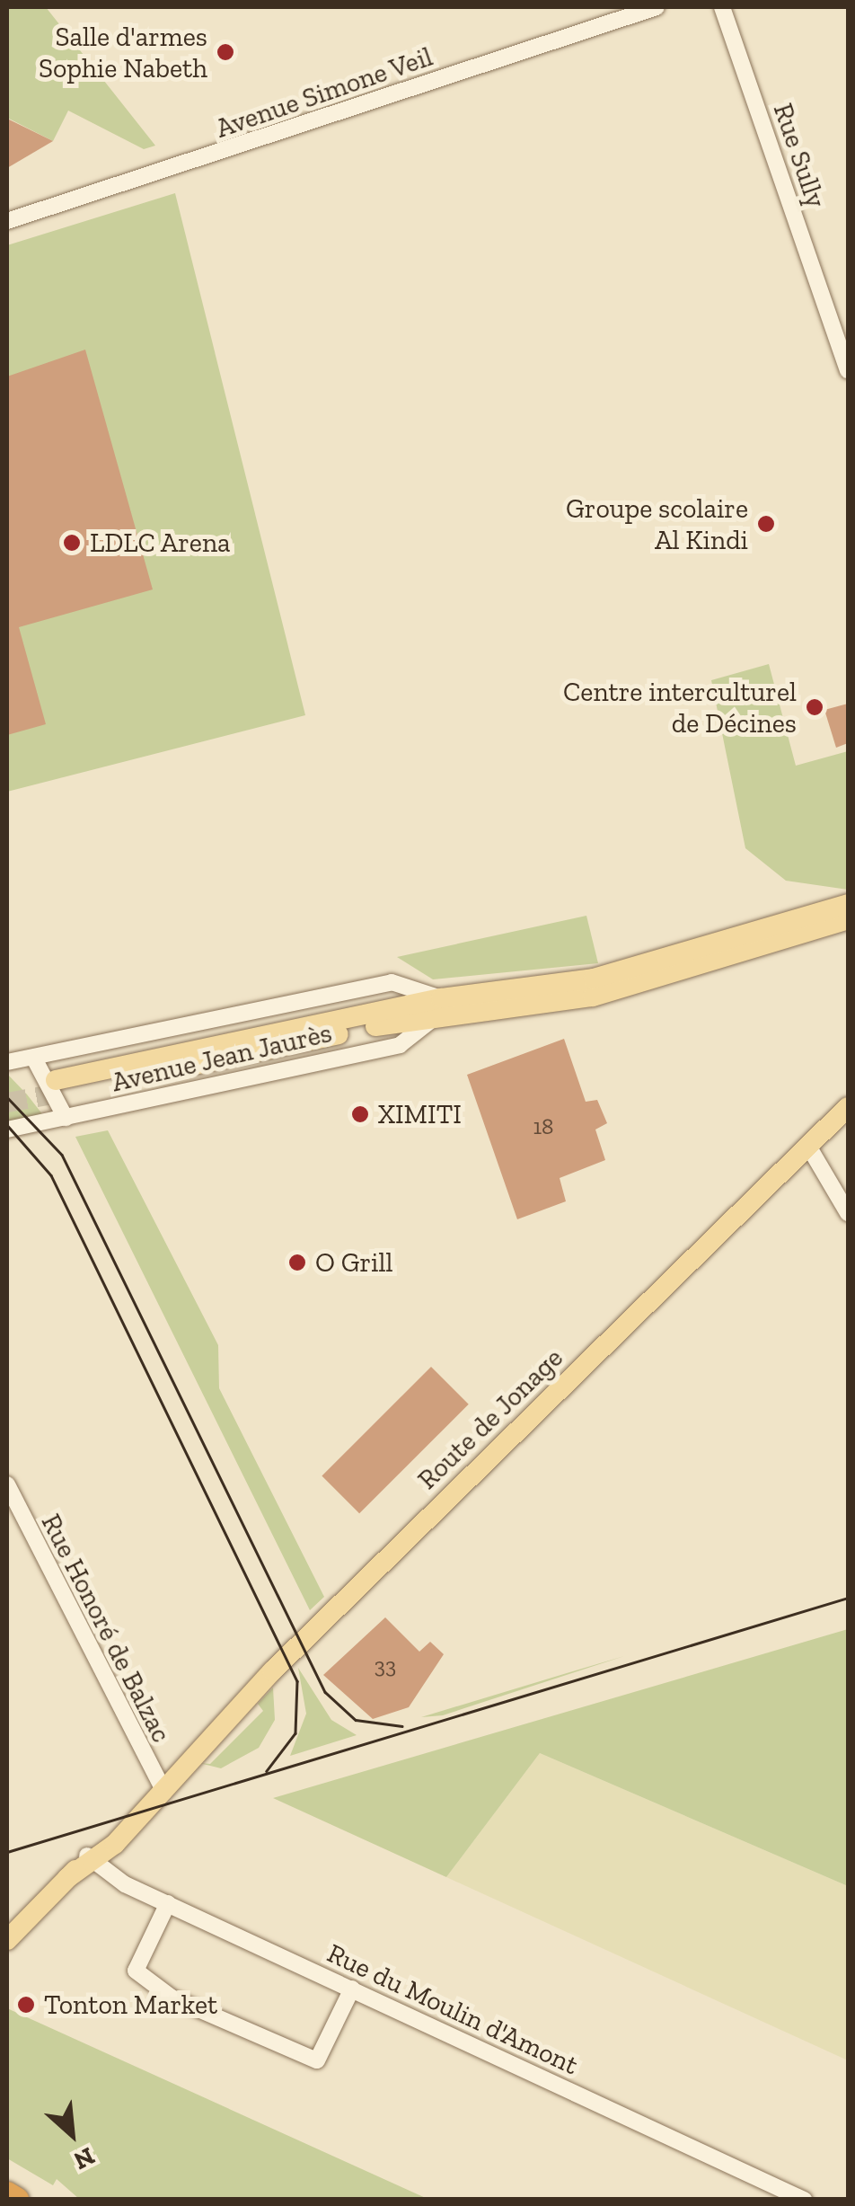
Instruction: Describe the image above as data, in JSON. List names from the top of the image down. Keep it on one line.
{"streets":{"main road":["Avenue Jean Jaurès","Route de Jonage"],"street":["Avenue Simone Veil","Rue Sully","Rue Honoré de Balzac","Rue du Moulin d'Amont"]},"crossings":[["Route de Jonage","Rue Honoré de Balzac"],["Route de Jonage","Rue du Moulin d'Amont"]],"places":["Salle d'armes Sophie Nabeth","Groupe scolaire Al Kindi","LDLC Arena","Centre interculturel de Décines","XIMITI","O Grill","Tonton Market"],"house_numbers":["18","33"],"north":"bottom right"}
